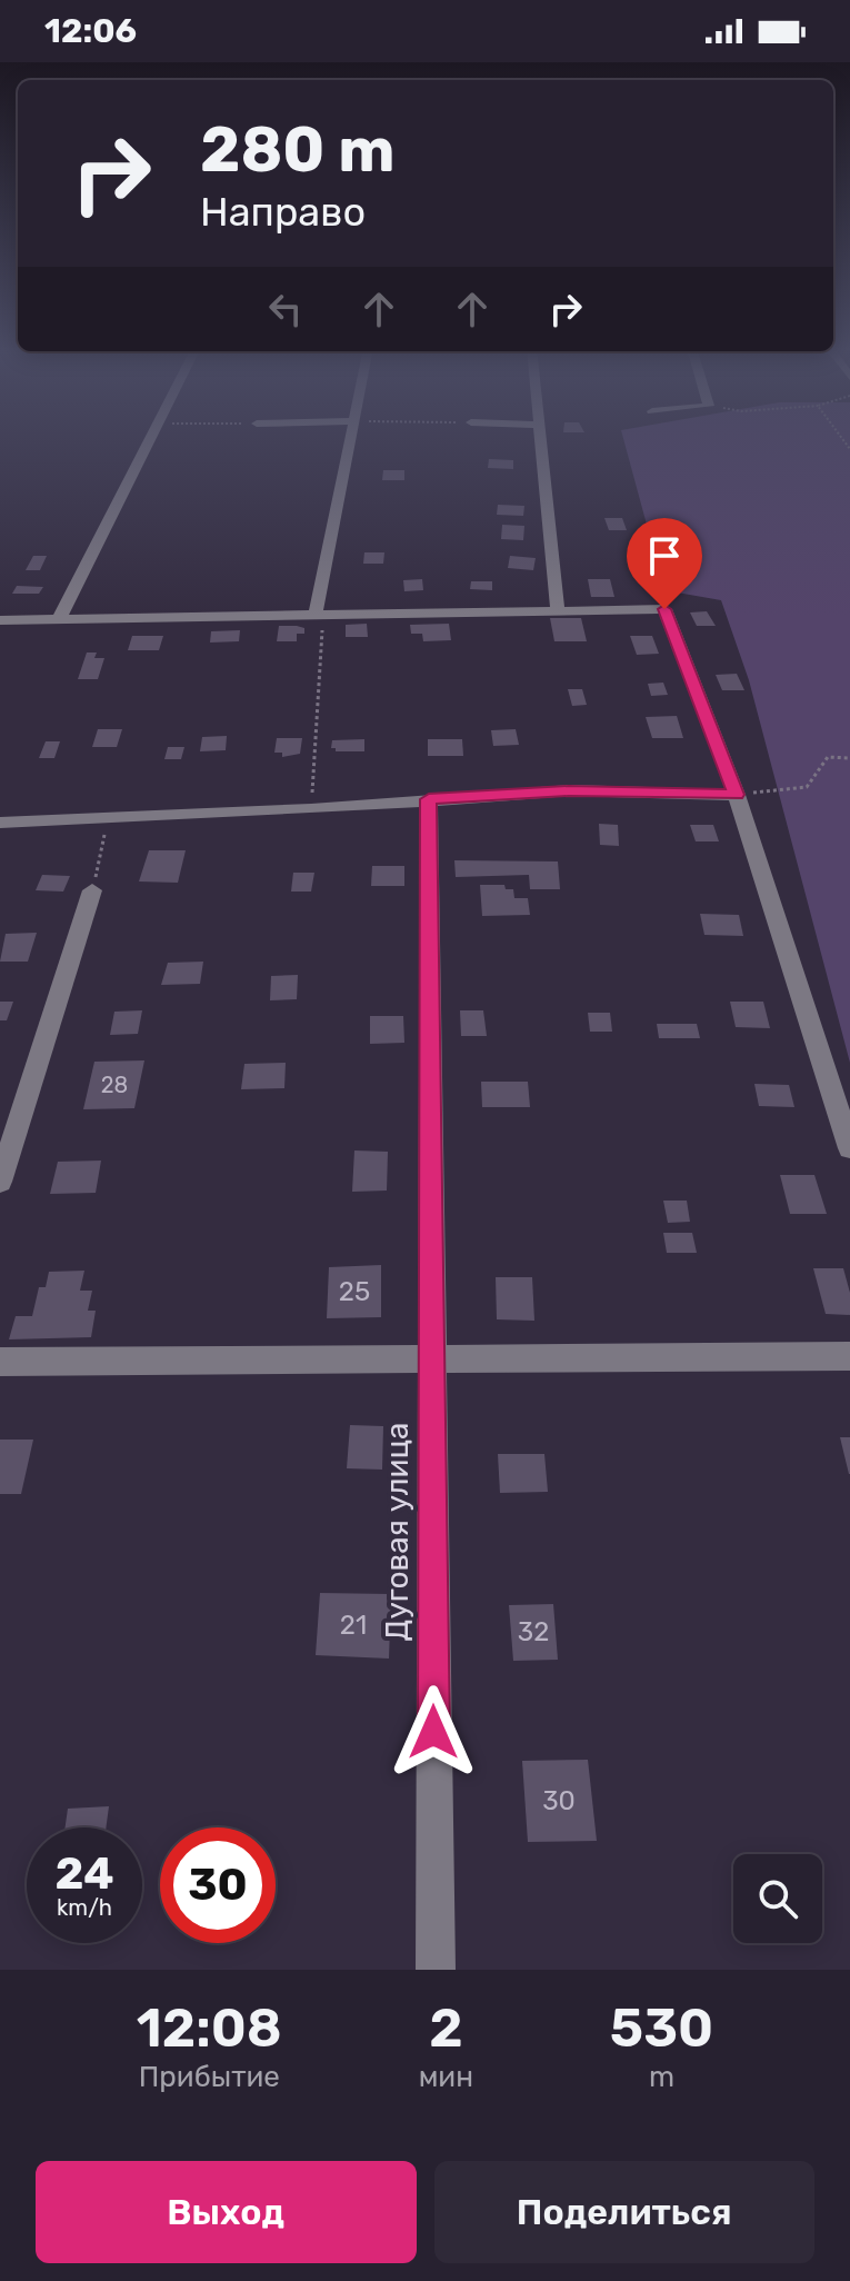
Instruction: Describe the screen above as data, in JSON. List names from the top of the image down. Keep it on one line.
{"streets":{"street":["Дуговая улица"]},"house_numbers":["28","25","21","32","30"],"page":{"status":"12:06","turn":["280 m","Направо"],"speed":"24 km/h","limit":"30","eta":["12:08","Прибытие","2","мин","530","m"],"buttons":["Выход","Поделиться"]}}
